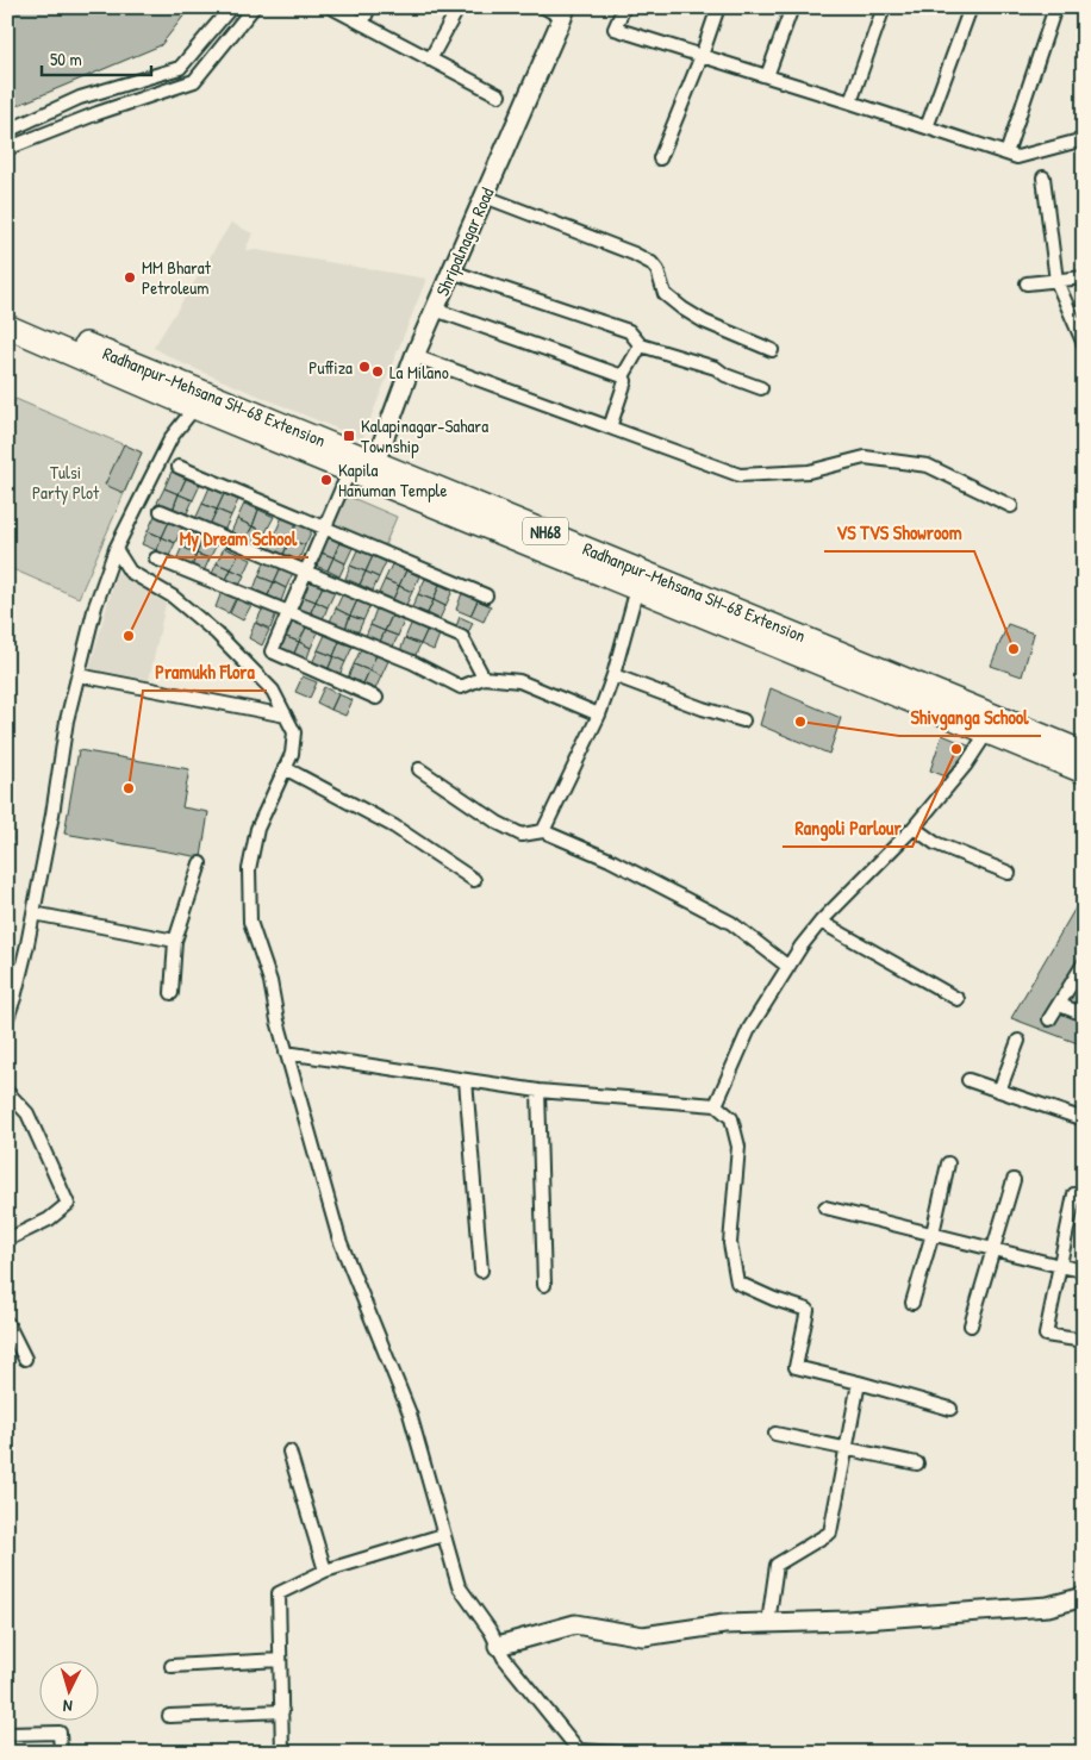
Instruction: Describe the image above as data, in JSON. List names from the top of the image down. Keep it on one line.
{"streets":{"highway":["Radhanpur-Mehsana SH-68 Extension","NH68"],"street":["Shripalnagar Road"]},"crossings":[["Shripalnagar Road","Radhanpur-Mehsana SH-68 Extension"],["Radhanpur-Mehsana SH-68 Extension","NH68"]],"parks":["Tulsi Party Plot"],"places":{"other":["MM Bharat Petroleum","Puffiza","La Milano","Kapila Hanuman Temple","My Dream School","VS TVS Showroom","Shivganga School","Rangoli Parlour","Pramukh Flora"],"transit":["Kalapinagar-Sahara Township"]},"scale_bar":"50 m","north":"bottom"}
